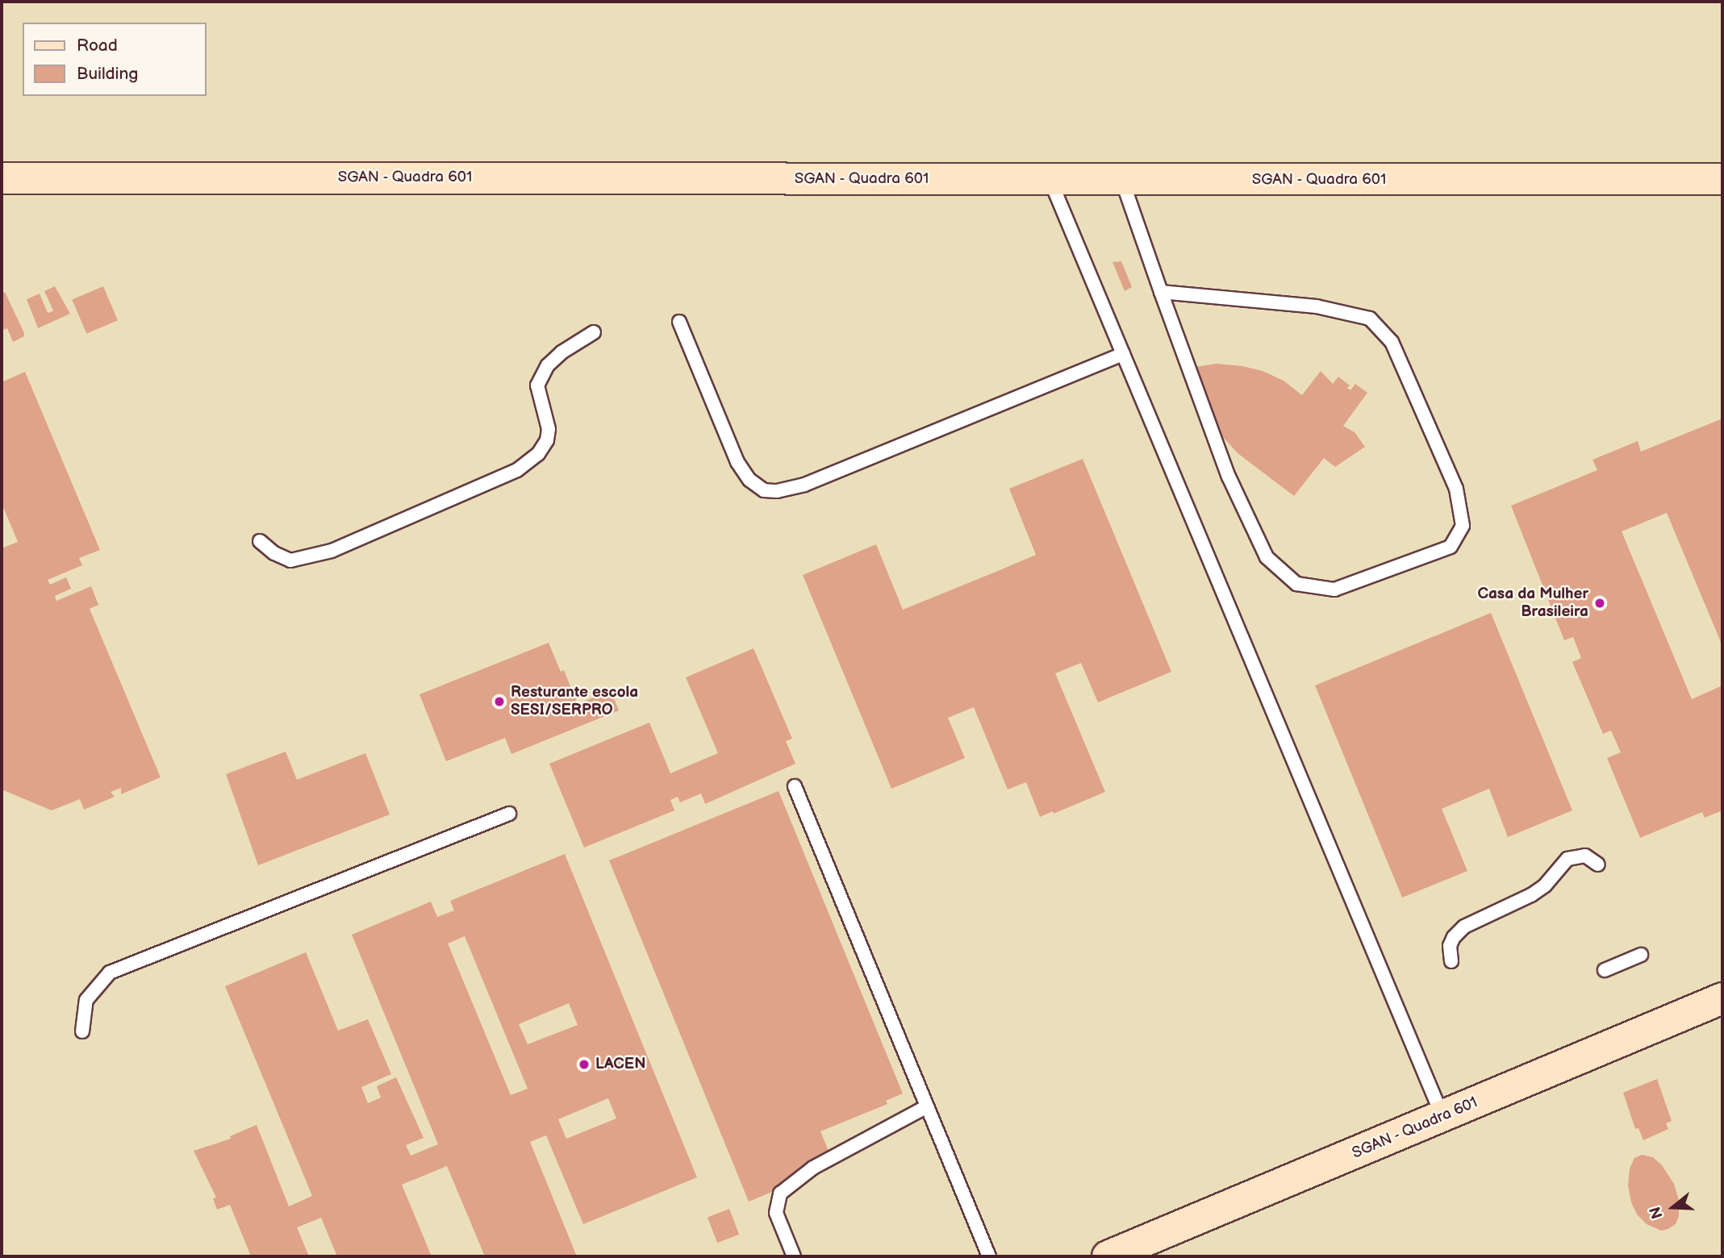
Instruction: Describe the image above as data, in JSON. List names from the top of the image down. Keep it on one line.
{"streets":{"street":["SGAN - Quadra 601"]},"places":["Casa da Mulher Brasileira","Resturante escola SESI/SERPRO","LACEN"],"legend":["Road","Building"],"north":"left"}
